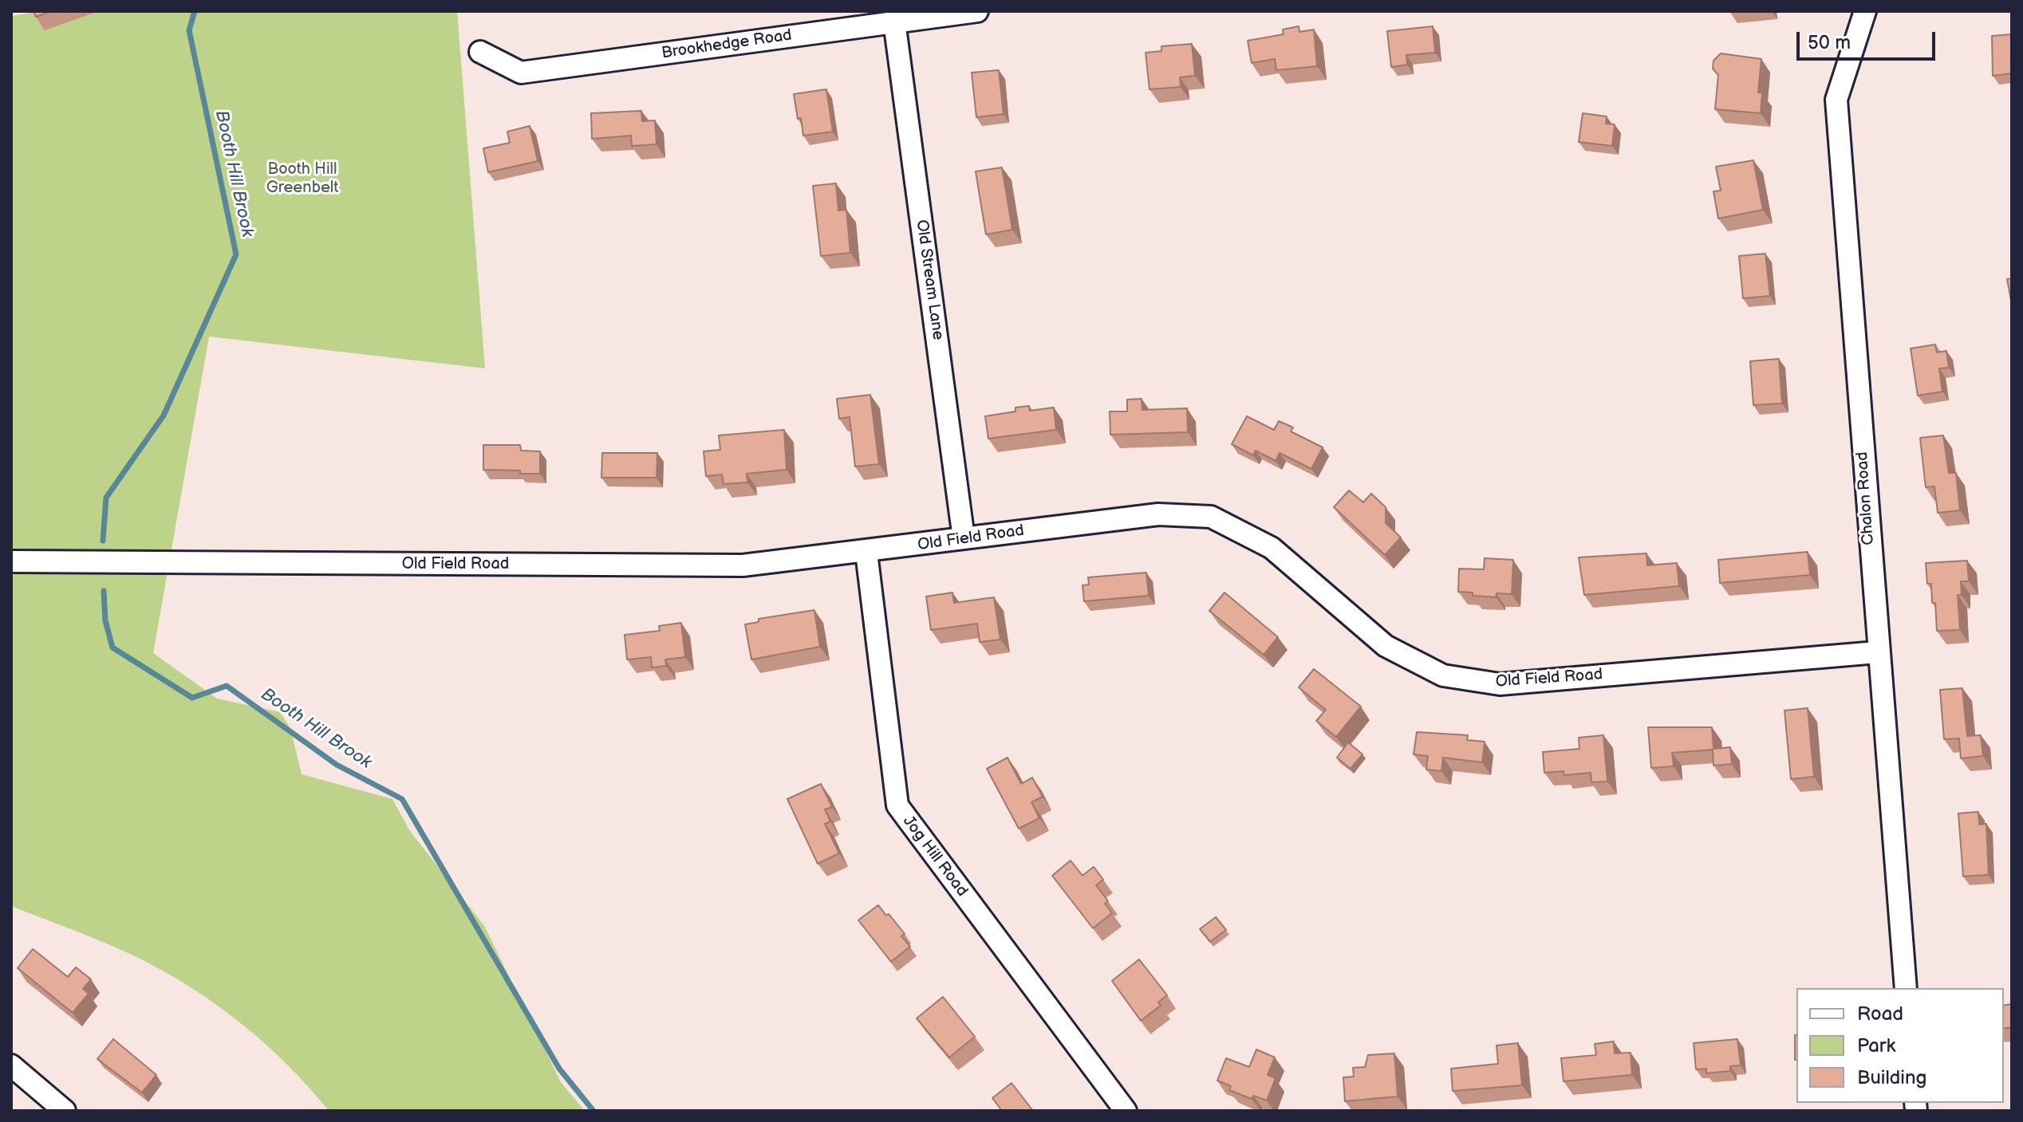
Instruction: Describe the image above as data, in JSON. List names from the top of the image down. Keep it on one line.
{"streets":{"street":["Brookhedge Road","Old Stream Lane","Chalon Road","Old Field Road","Jog Hill Road"]},"crossings":[["Brookhedge Road","Old Stream Lane"],["Old Stream Lane","Old Field Road"],["Chalon Road","Old Field Road"],["Old Field Road","Jog Hill Road"]],"water":["Booth Hill Brook"],"parks":["Booth Hill Greenbelt"],"legend":["Road","Park","Building"],"scale_bar":"50 m"}
